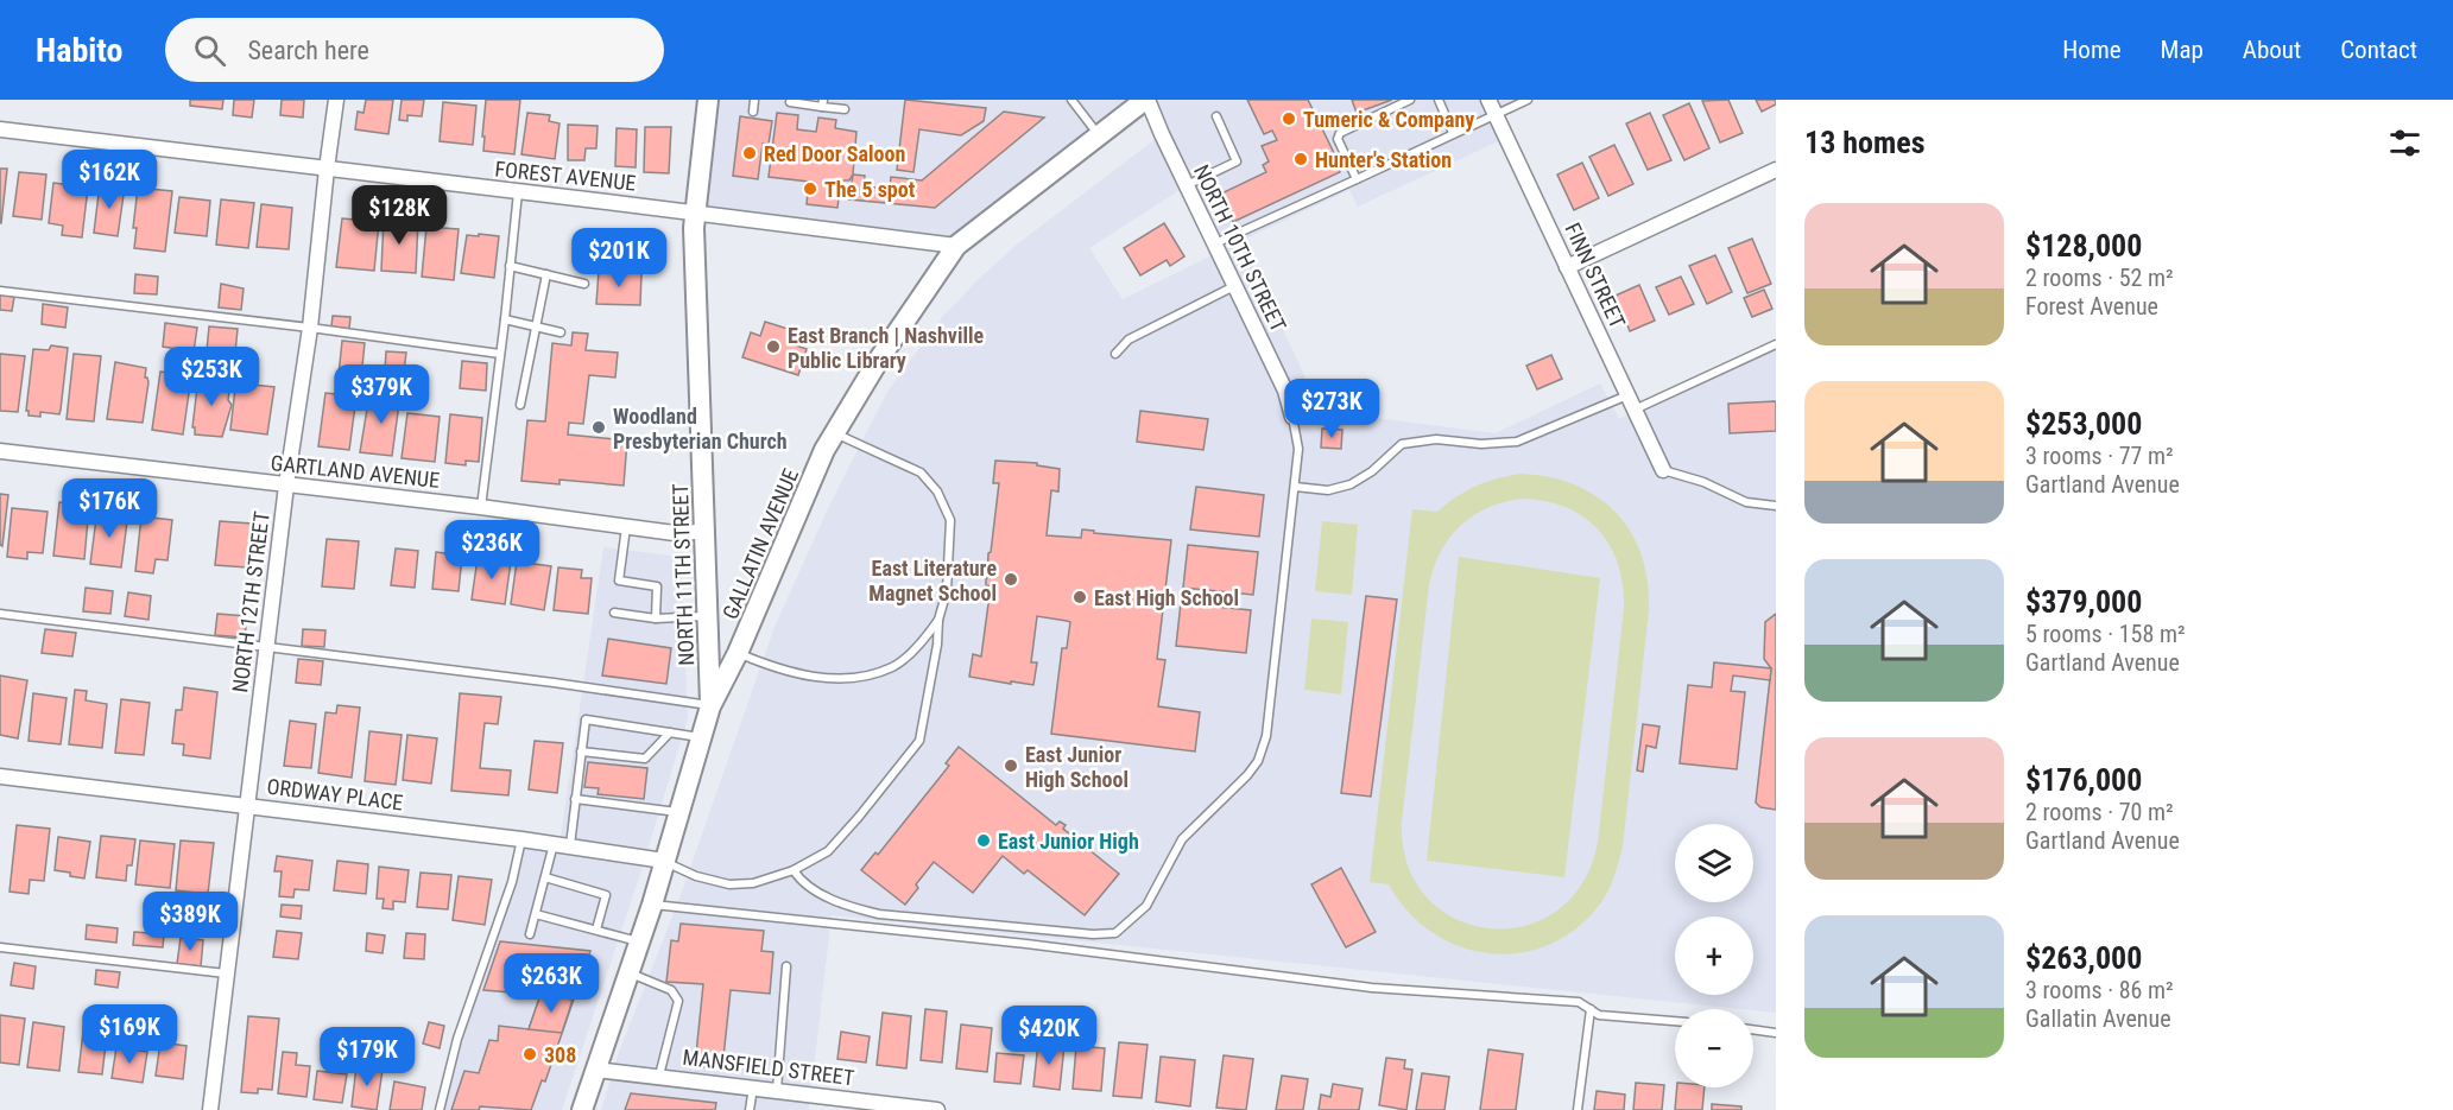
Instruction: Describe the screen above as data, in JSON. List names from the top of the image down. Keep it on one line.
{"streets":{"main road":["GALLATIN AVENUE","NORTH 11TH STREET"],"street":["FOREST AVENUE","NORTH 10TH STREET","FINN STREET","GARTLAND AVENUE","NORTH 12TH STREET","ORDWAY PLACE","MANSFIELD STREET"]},"crossings":[["FOREST AVENUE","GALLATIN AVENUE"],["FOREST AVENUE","NORTH 11TH STREET"],["FOREST AVENUE","NORTH 12TH STREET"],["NORTH 10TH STREET","GALLATIN AVENUE"],["GARTLAND AVENUE","NORTH 11TH STREET"],["GARTLAND AVENUE","NORTH 12TH STREET"],["GALLATIN AVENUE","NORTH 11TH STREET"],["GALLATIN AVENUE","ORDWAY PLACE"],["GALLATIN AVENUE","MANSFIELD STREET"],["NORTH 12TH STREET","ORDWAY PLACE"]],"places":["Tumeric & Company","Red Door Saloon","Hunter's Station","The 5 spot","East Branch | Nashville Public Library","Woodland Presbyterian Church","East Literature Magnet School","East High School","East Junior High School","East Junior High","308"],"page":{"header":"Habito","search":"Search here","nav":["Home","Map","About","Contact"],"heading":"13 homes","price":["$162K","$128K","$201K","$253K","$379K","$273K","$176K","$236K","$389K","$263K","$169K","$420K","$179K"],"list":[{"name":"$128,000","note":"2 rooms · 52 m² · Forest Avenue"},{"name":"$253,000","note":"3 rooms · 77 m² · Gartland Avenue"},{"name":"$379,000","note":"5 rooms · 158 m² · Gartland Avenue"},{"name":"$176,000","note":"2 rooms · 70 m² · Gartland Avenue"},{"name":"$263,000","note":"3 rooms · 86 m² · Gallatin Avenue"}],"map_buttons":["+","−"]}}
